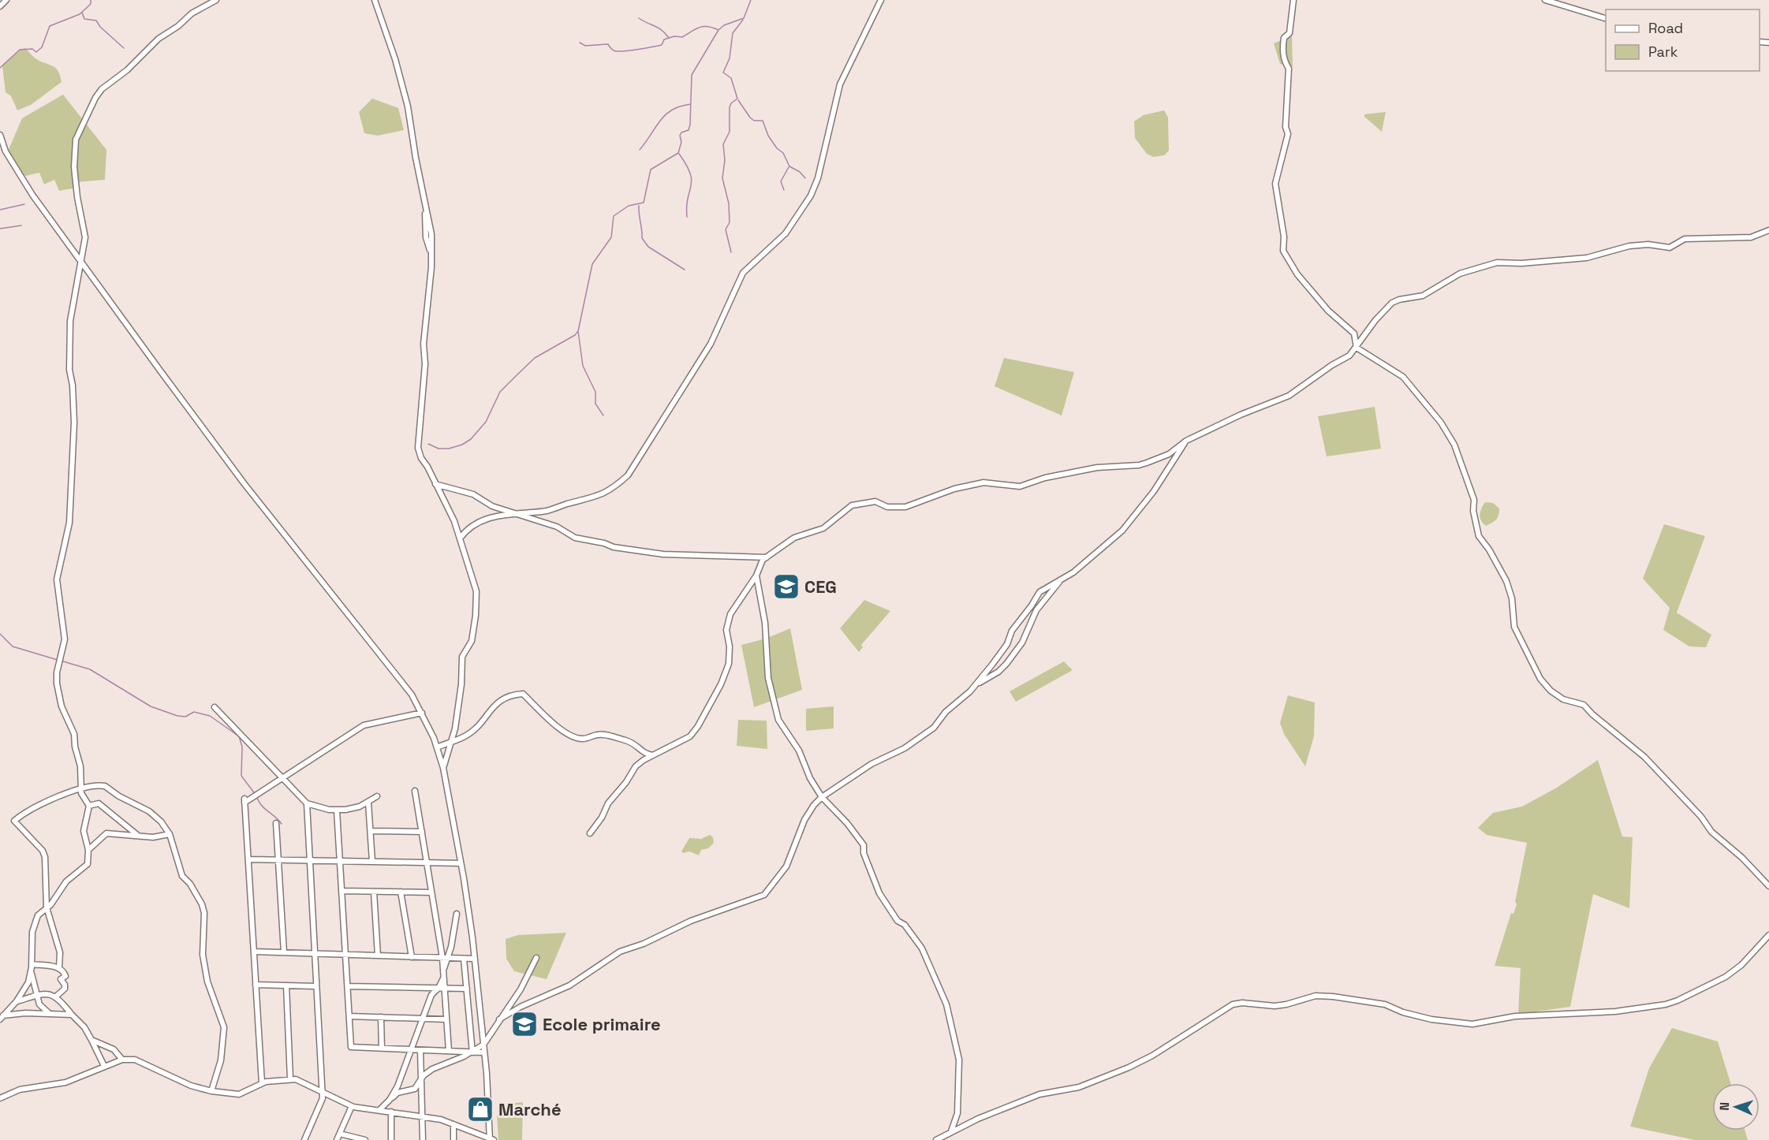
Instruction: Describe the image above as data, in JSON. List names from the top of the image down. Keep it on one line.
{"places":{"school or university":["CEG","Ecole primaire"],"shop":["Marché"]},"legend":["Road","Park"],"north":"left"}
